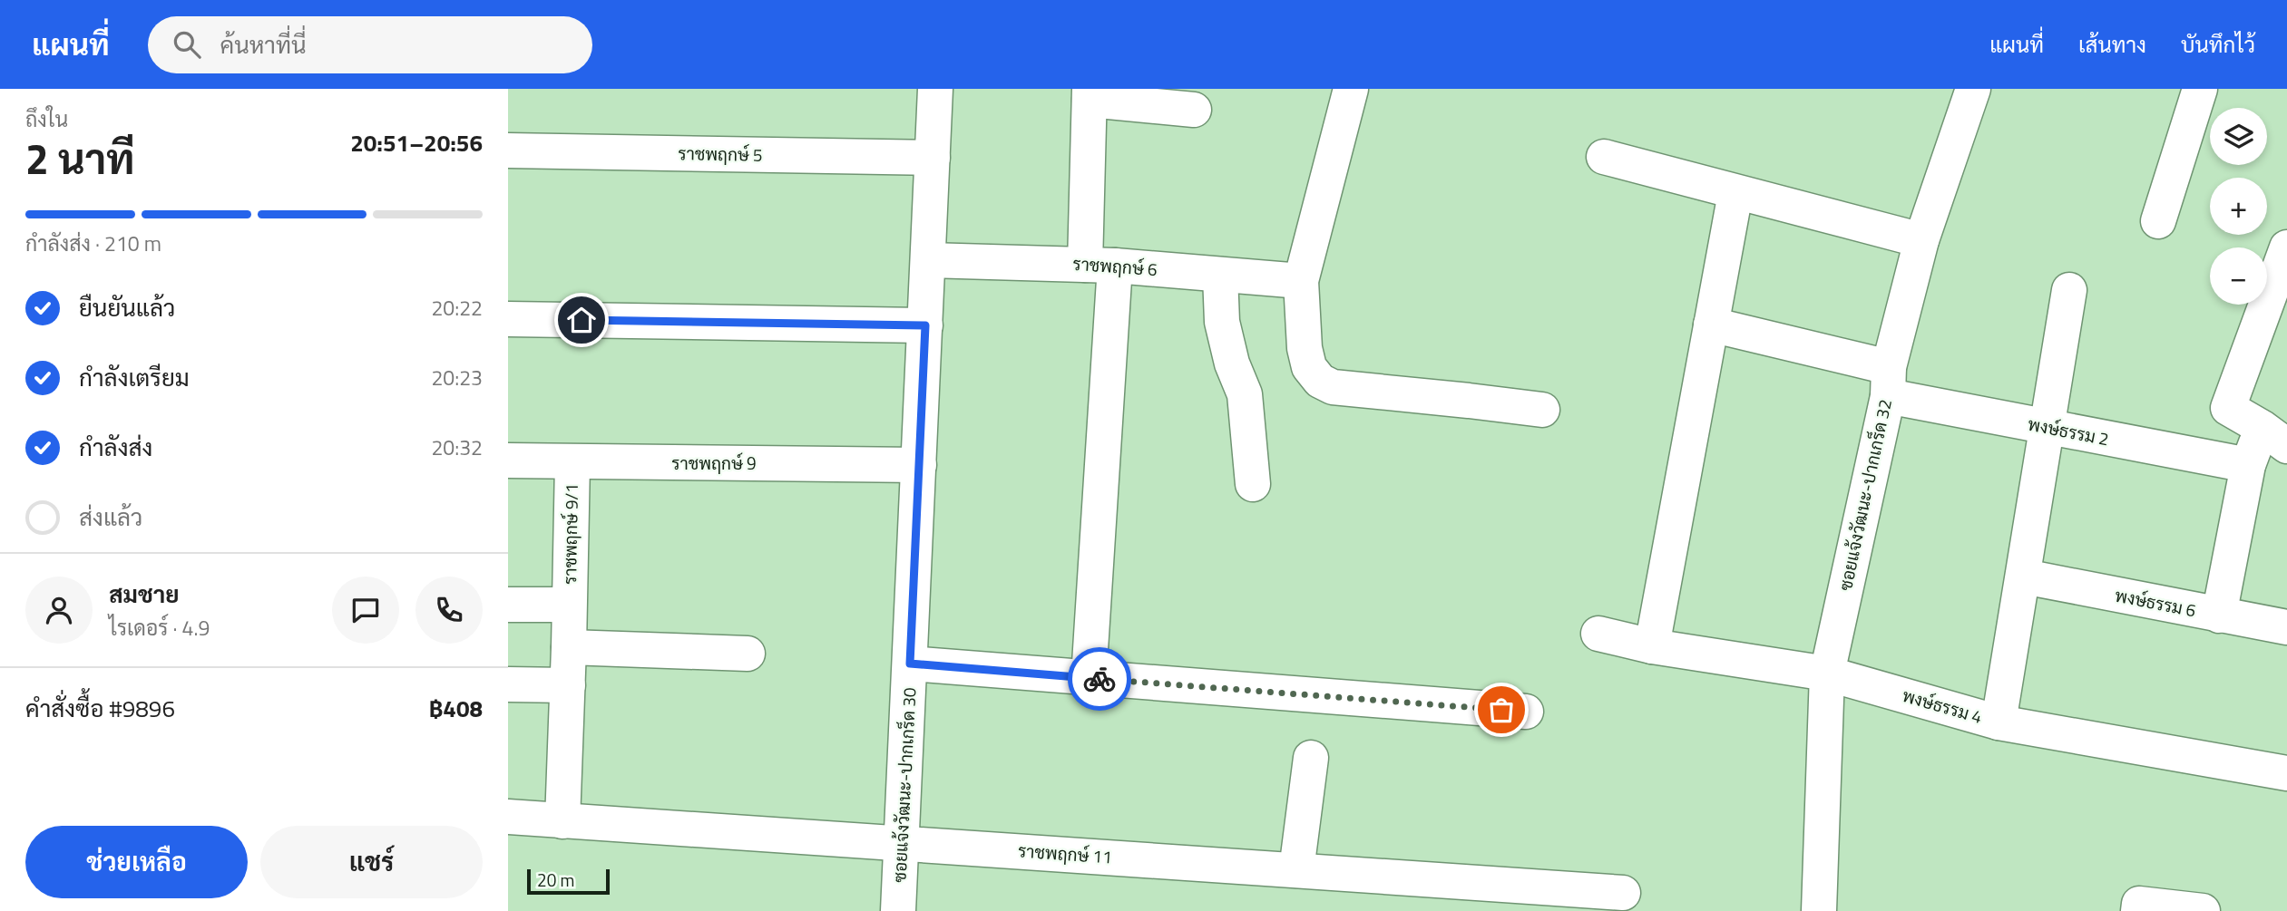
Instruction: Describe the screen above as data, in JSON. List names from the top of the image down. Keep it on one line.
{"streets":{"street":["ราชพฤกษ์ 5","ราชพฤกษ์ 6","พงษ์ธรรม 2","ราชพฤกษ์ 9","ซอยแจ้งวัฒนะ-ปากเกร็ด 32","ราชพฤกษ์ 9/1","พงษ์ธรรม 6","พงษ์ธรรม 4","ซอยแจ้งวัฒนะ-ปากเกร็ด 30","ราชพฤกษ์ 11"]},"crossings":[["ราชพฤกษ์ 5","ซอยแจ้งวัฒนะ-ปากเกร็ด 30"],["ราชพฤกษ์ 6","ซอยแจ้งวัฒนะ-ปากเกร็ด 30"],["พงษ์ธรรม 2","ซอยแจ้งวัฒนะ-ปากเกร็ด 32"],["ราชพฤกษ์ 9","ราชพฤกษ์ 9/1"],["ราชพฤกษ์ 9","ซอยแจ้งวัฒนะ-ปากเกร็ด 30"],["ซอยแจ้งวัฒนะ-ปากเกร็ด 32","พงษ์ธรรม 4"],["ราชพฤกษ์ 9/1","ราชพฤกษ์ 11"],["ซอยแจ้งวัฒนะ-ปากเกร็ด 30","ราชพฤกษ์ 11"]],"scale_bar":"20 m","page":{"header":"แผนที่","search":"ค้นหาที่นี่","nav":["แผนที่","เส้นทาง","บันทึกไว้"],"heading":["2 นาที","ถึงใน","20:51–20:56"],"panel":["สมชาย","ไรเดอร์ · 4.9","คำสั่งซื้อ #9896","฿408"],"map_buttons":["+","−"],"bar":"กำลังส่ง · 210 m","list":[["ยืนยันแล้ว","20:22"],["กำลังเตรียม","20:23"],["กำลังส่ง","20:32"],"ส่งแล้ว"],"buttons":["ช่วยเหลือ","แชร์"],"scale":"20 m"}}
